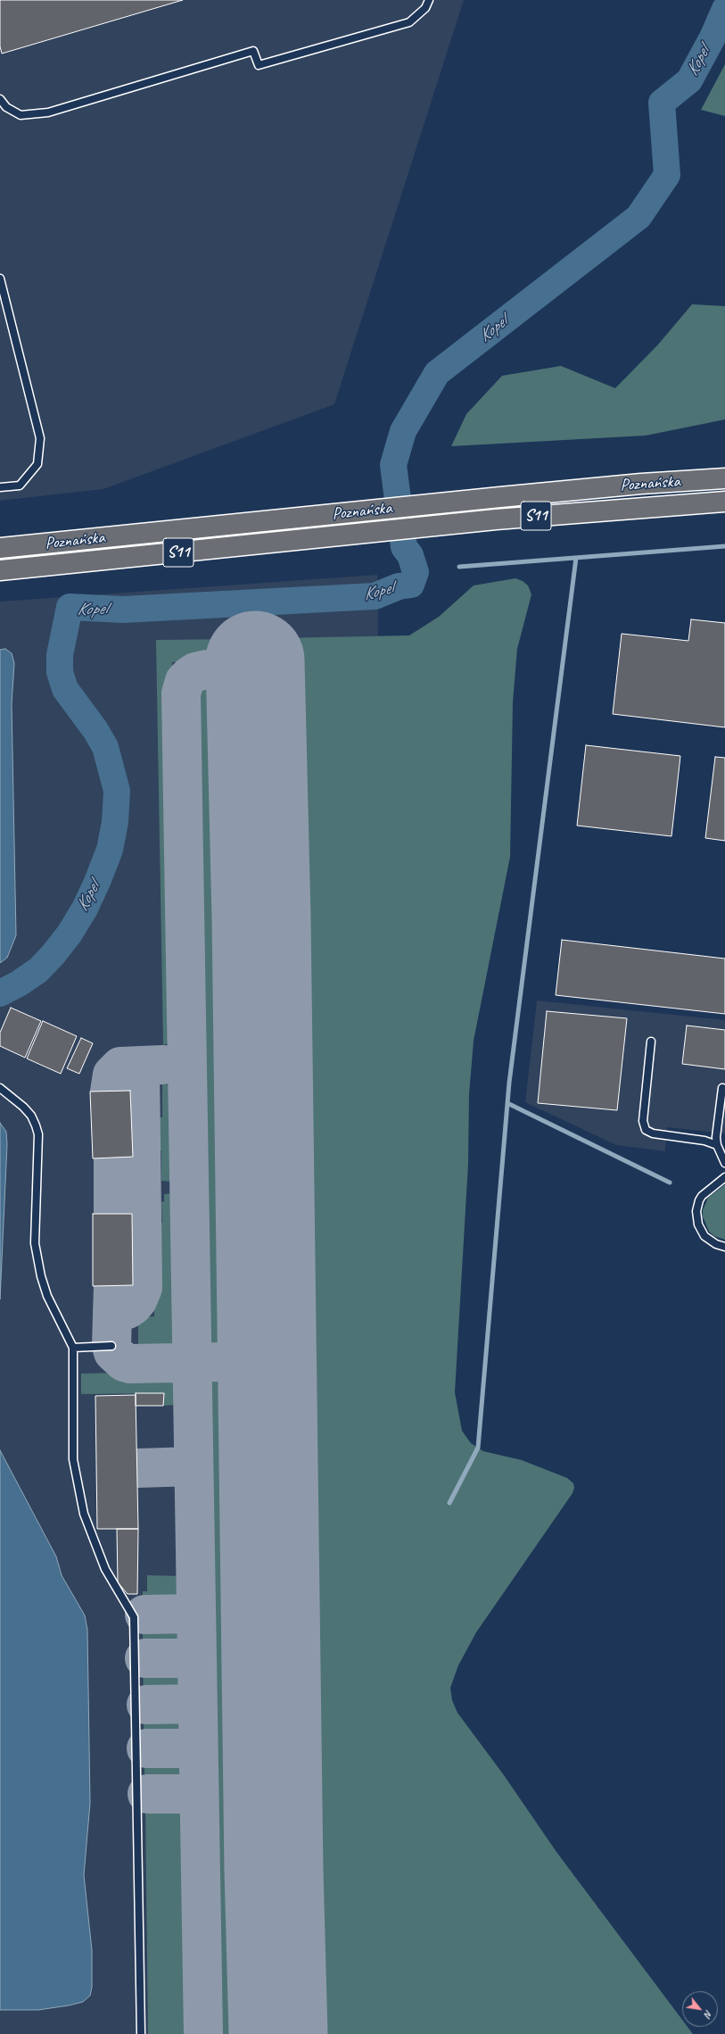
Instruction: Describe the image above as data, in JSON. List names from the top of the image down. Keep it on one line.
{"streets":{"highway":["Poznańska","S11"]},"water":["Kopel"],"north":"bottom right"}
